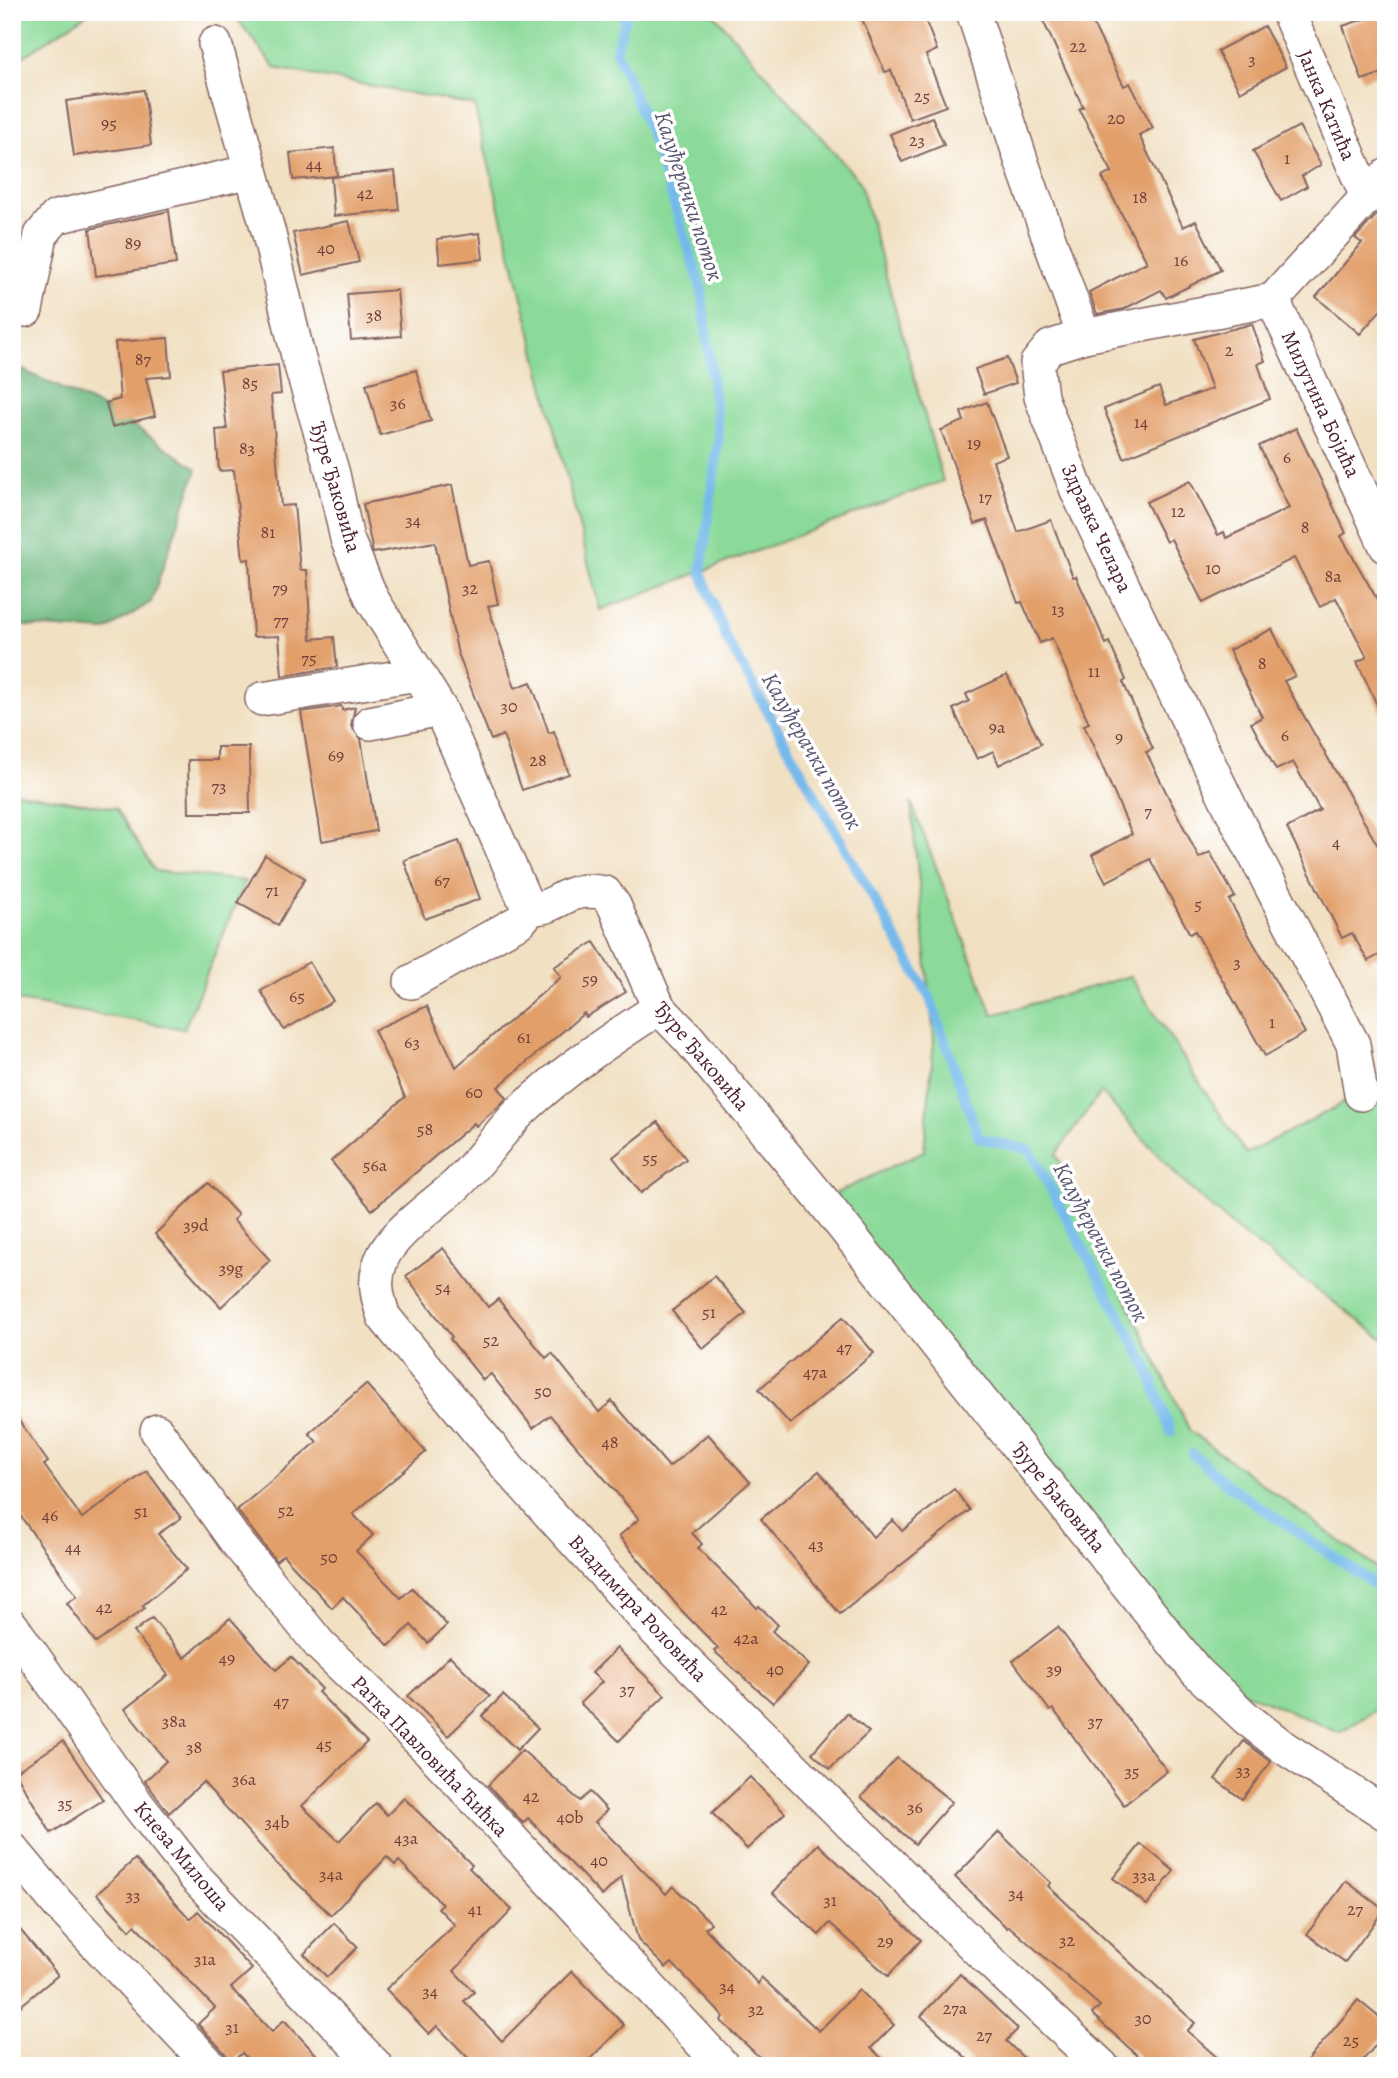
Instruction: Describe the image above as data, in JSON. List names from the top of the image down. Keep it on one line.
{"streets":{"street":["Јанка Катића","Милутина Бојића","Ђуре Ђаковића","Здравка Челара","Владимира Роловића","Ратка Павловића Ћићка","Кнеза Милоша"]},"crossings":[["Милутина Бојића","Здравка Челара"],["Ђуре Ђаковића","Владимира Роловића"]],"water":["Калуђерачки поток"],"house_numbers":["22","3","25","20","95","23","1","44","42","18","89","40","16","38","2","87","85","36","14","19","83","6","17","12","34","8","81","10","8a","79","32","13","77","75","8","11","30","9a","6","9","69","28","73","7","4","67","71","5","3","59","65","1","61","63","60","58","55","56a","39d","39g","54","51","52","47","47a","50","48","52","51","46","43","44","50","42","42","42a","49","40","39","37","47","38a","37","45","38","33","35","36a","42","35","36","40b","34b","43a","40","34a","33a","34","33","31","41","27","32","29","31a","34","34","27a","32","30","31","27","25"]}
